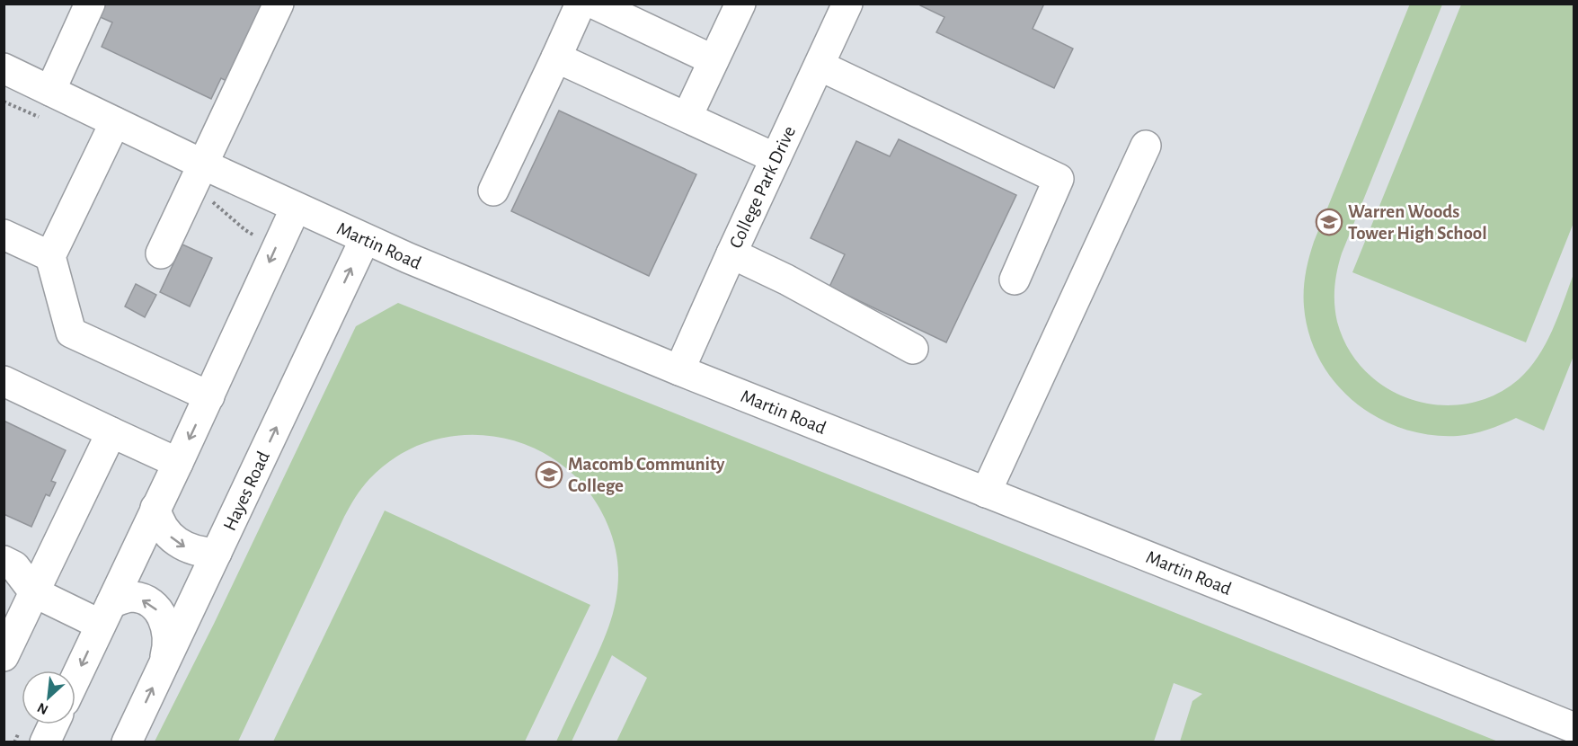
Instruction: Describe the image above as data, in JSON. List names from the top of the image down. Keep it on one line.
{"streets":{"street":["College Park Drive","Martin Road","Hayes Road"]},"crossings":[["College Park Drive","Martin Road"],["Martin Road","Hayes Road"]],"places":{"school or university":["Warren Woods Tower High School","Macomb Community College"]},"north":"bottom left"}
